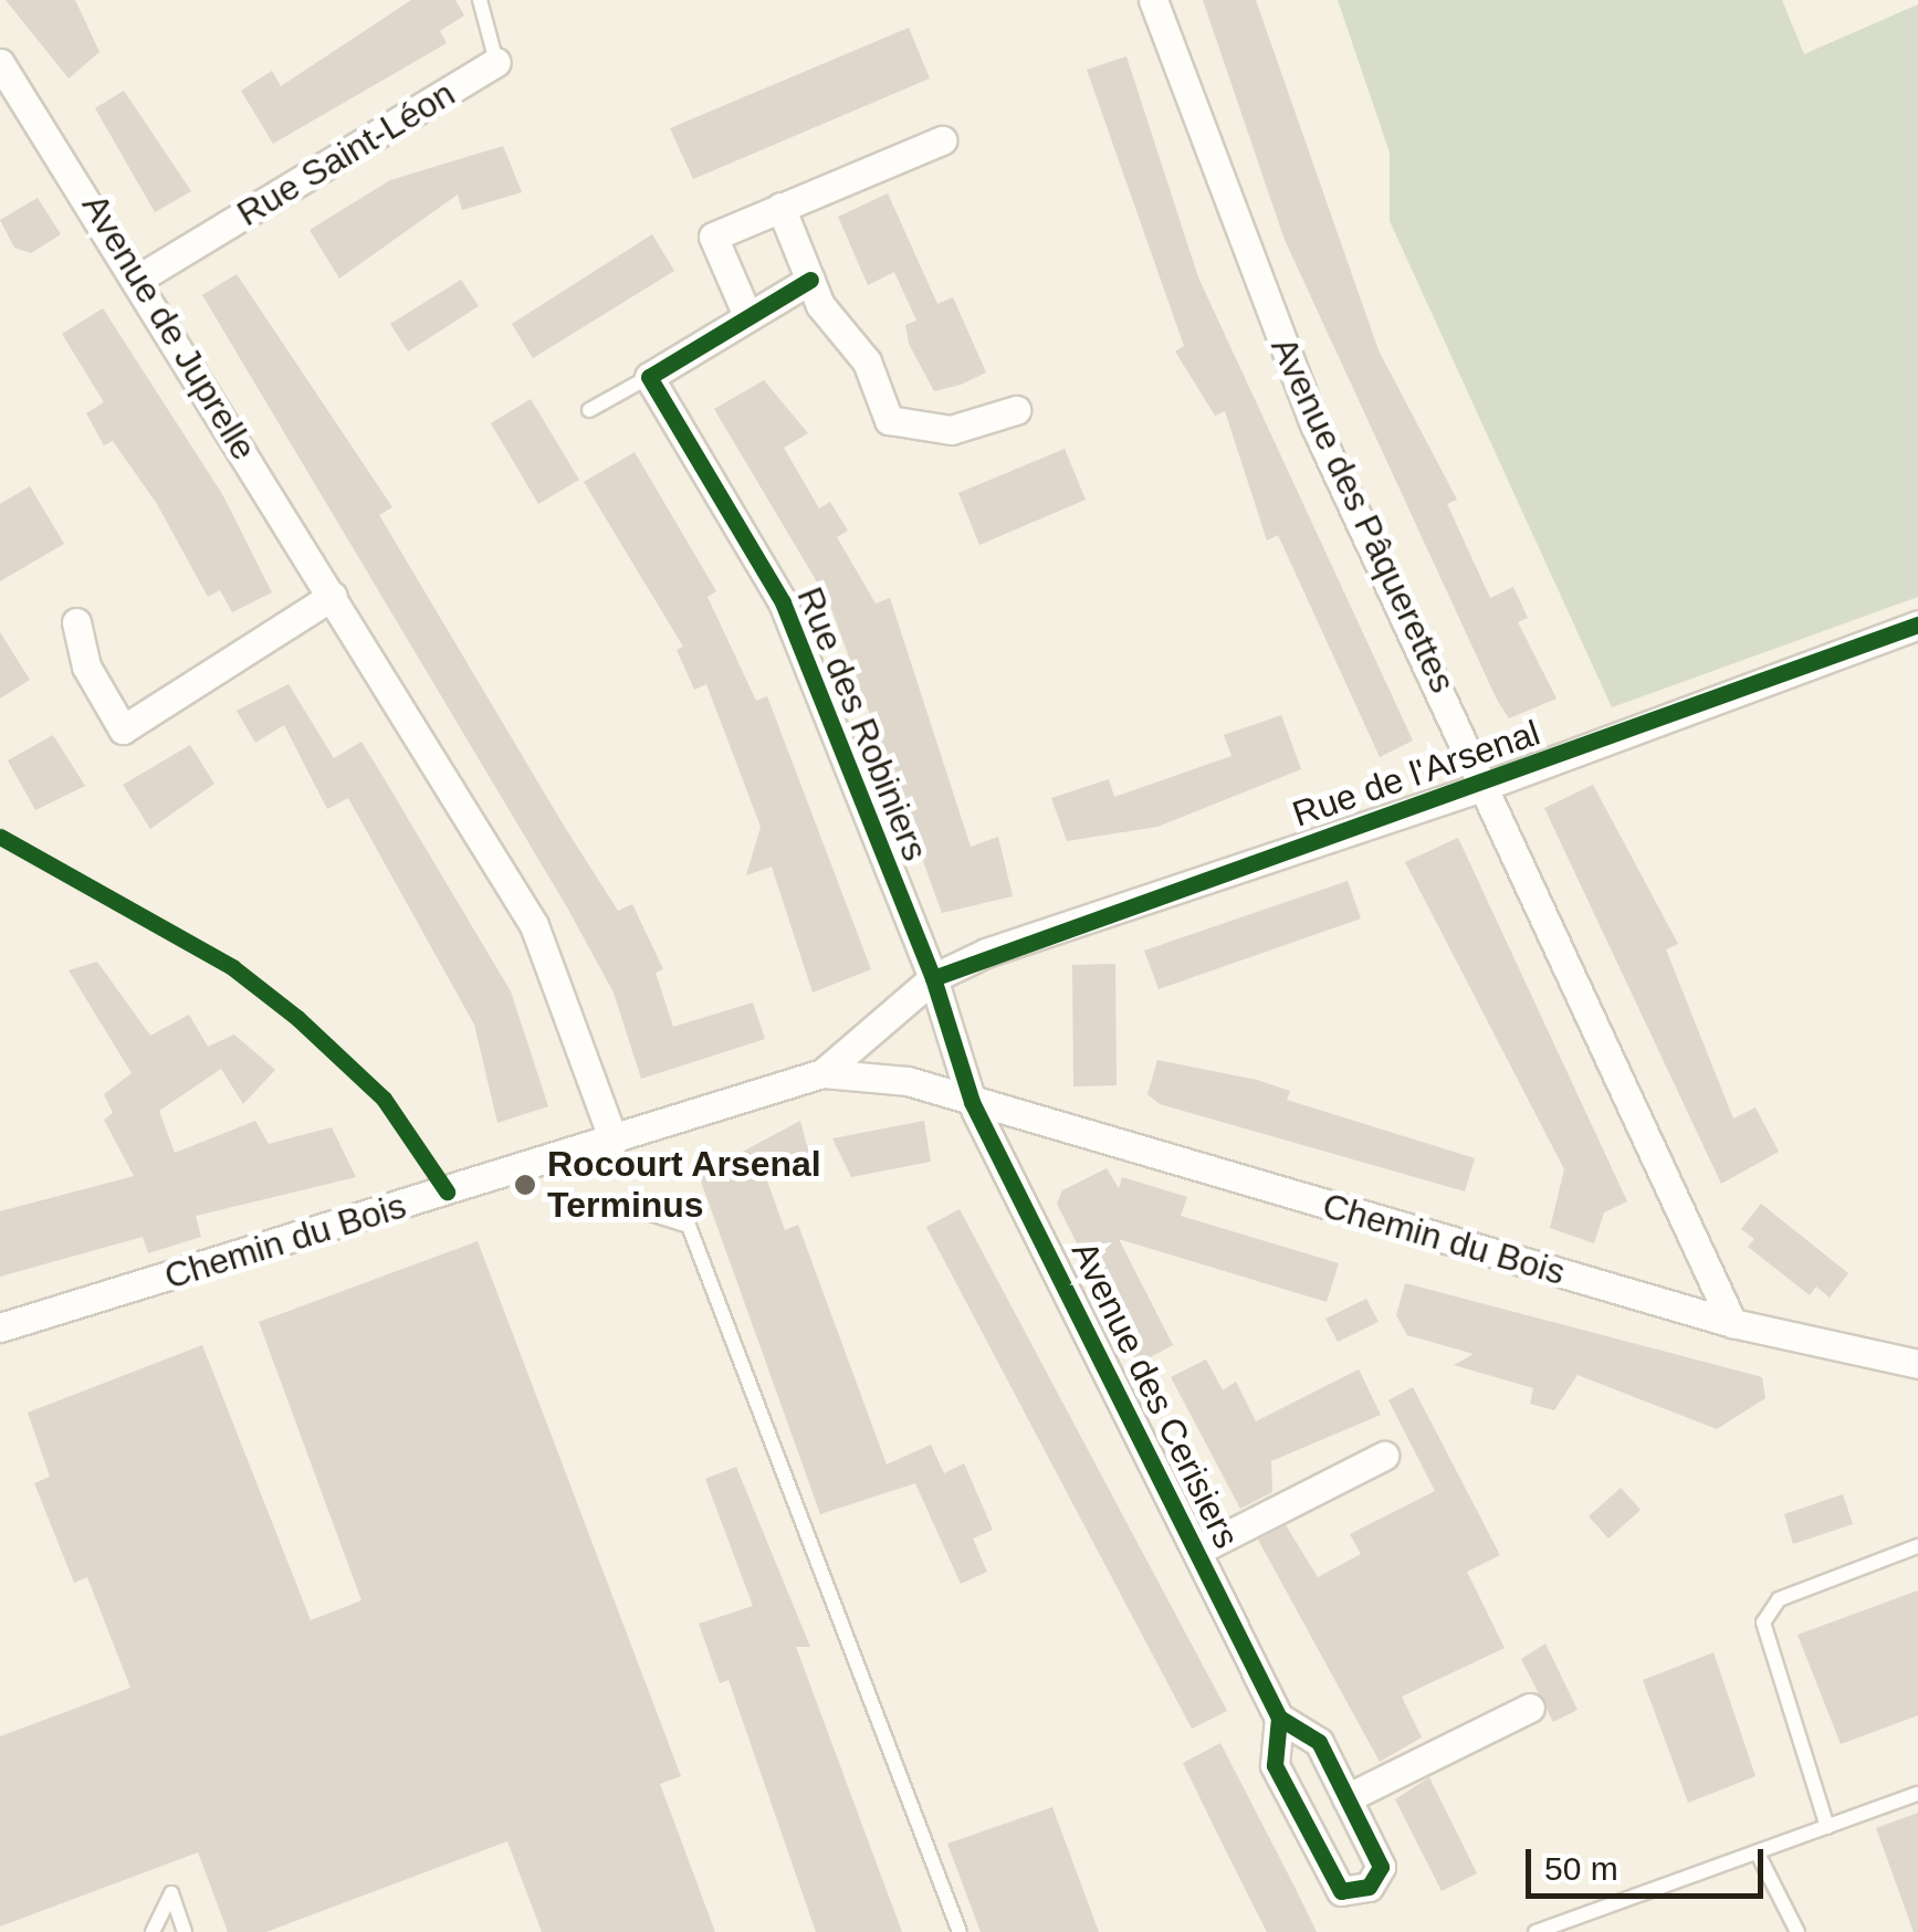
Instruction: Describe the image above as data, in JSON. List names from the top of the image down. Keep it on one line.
{"streets":{"street":["Rue Saint-Léon","Avenue de Juprelle","Avenue des Pâquerettes","Rue des Robiniers","Rue de l'Arsenal","Chemin du Bois","Avenue des Cerisiers"]},"crossings":[["Rue Saint-Léon","Avenue de Juprelle"],["Avenue de Juprelle","Chemin du Bois"],["Avenue des Pâquerettes","Rue de l'Arsenal"],["Avenue des Pâquerettes","Chemin du Bois"],["Rue des Robiniers","Rue de l'Arsenal"],["Rue des Robiniers","Chemin du Bois"],["Rue de l'Arsenal","Chemin du Bois"],["Chemin du Bois","Avenue des Cerisiers"]],"places":["Rocourt Arsenal Terminus"],"scale_bar":"50 m"}
